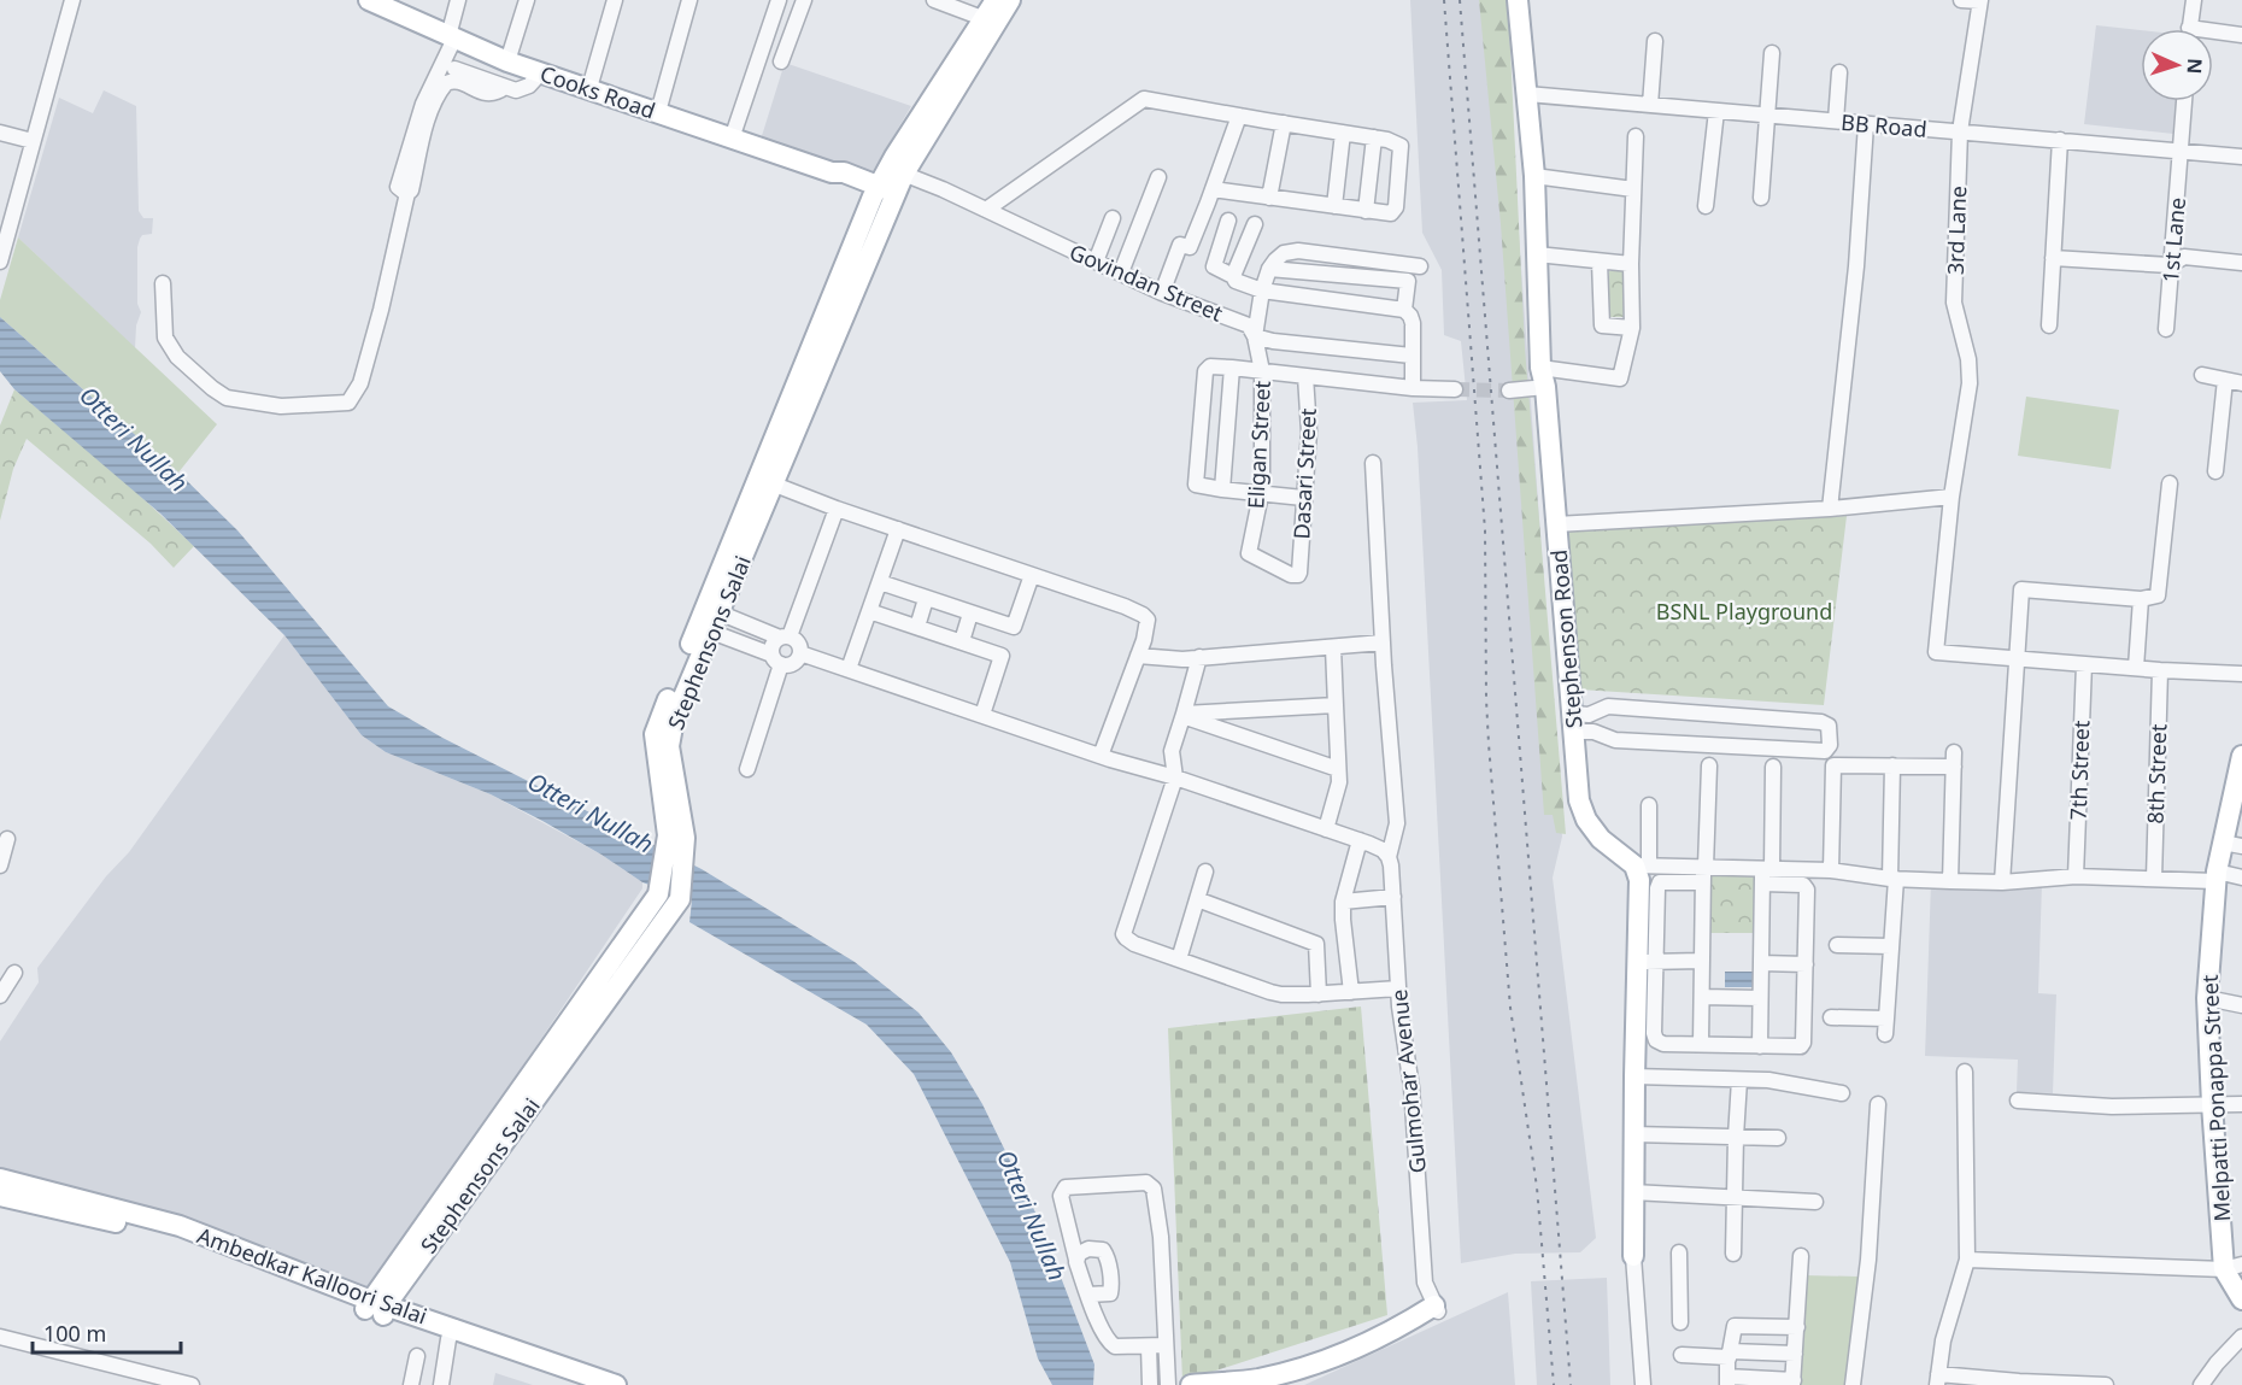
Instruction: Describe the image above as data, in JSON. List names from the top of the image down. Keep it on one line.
{"streets":{"main road":["Cooks Road","Stephenson Road","Stephensons Salai","Melpatti Ponappa Street","Ambedkar Kalloori Salai"],"street":["BB Road","3rd Lane","1st Lane","Govindan Street","Eligan Street","Dasari Street","7th Street","8th Street","Gulmohar Avenue"]},"crossings":[["Cooks Road","Stephensons Salai"],["BB Road","3rd Lane"],["BB Road","1st Lane"],["BB Road","Stephenson Road"],["Govindan Street","Eligan Street"],["Govindan Street","Stephensons Salai"],["Eligan Street","Dasari Street"],["Stephensons Salai","Ambedkar Kalloori Salai"]],"water":["Otteri Nullah"],"parks":["BSNL Playground"],"scale_bar":"100 m","north":"right"}
